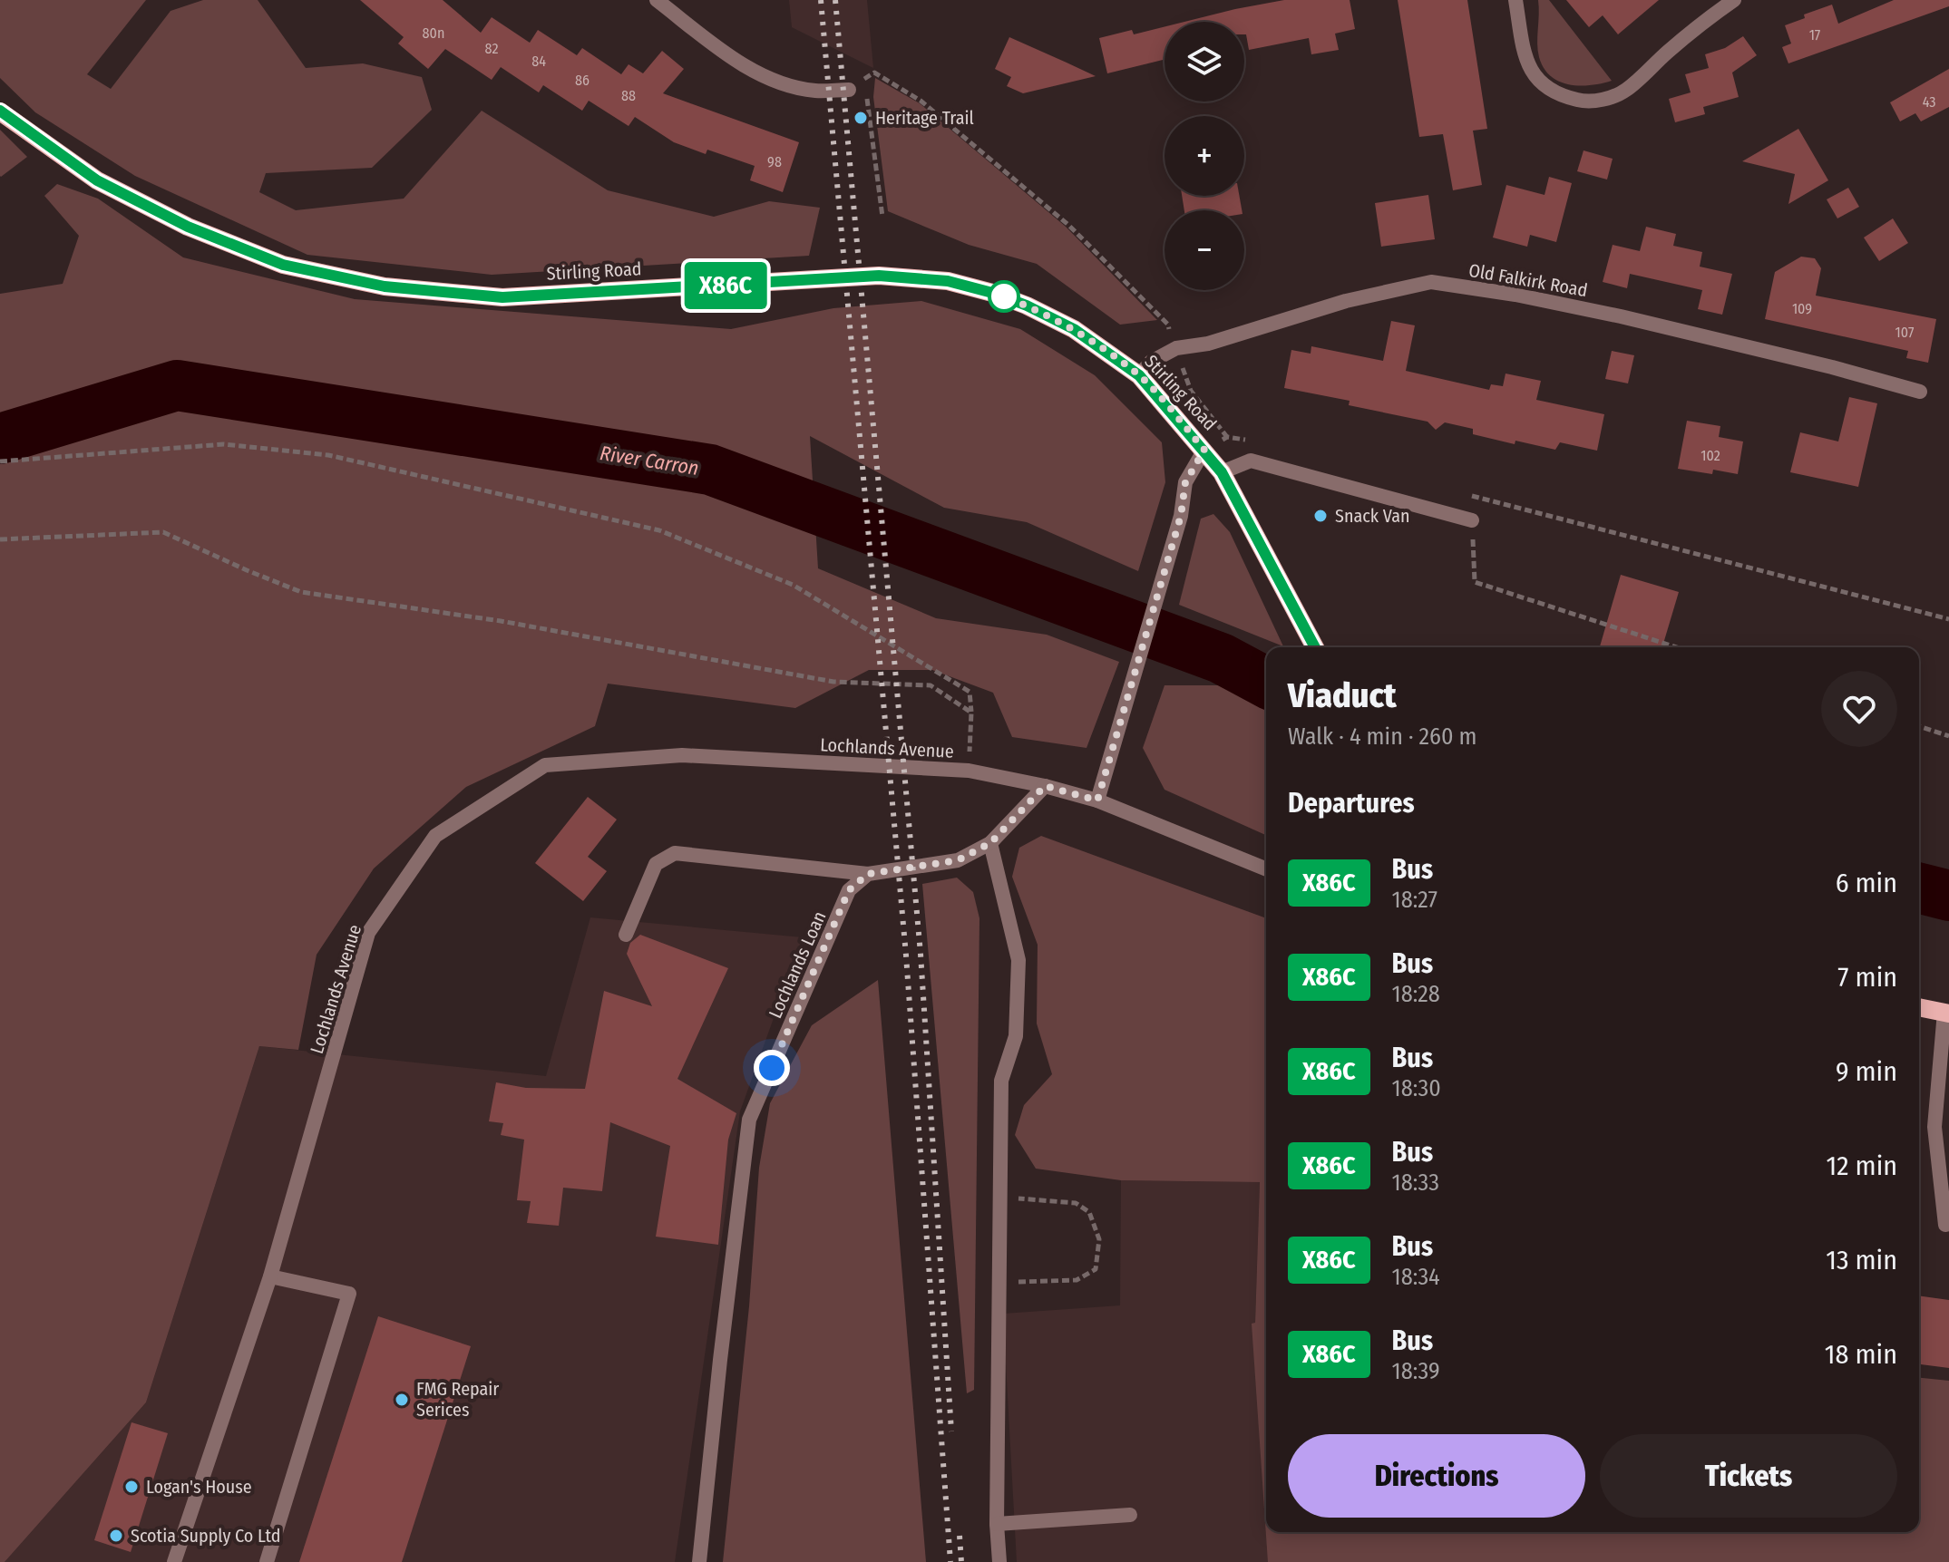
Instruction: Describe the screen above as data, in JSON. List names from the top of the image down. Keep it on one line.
{"streets":{"main road":["Stirling Road"],"street":["Old Falkirk Road","Lochlands Avenue","Lochlands Loan"]},"crossings":[["Stirling Road","Old Falkirk Road"]],"water":["River Carron"],"places":["Heritage Trail","Snack Van","FMG Repair Serices","Logan's House","Scotia Supply Co Ltd"],"lines":["bus line X86C"],"house_numbers":["80n","17","82","84","86","88","43","98","109","107","102"],"page":{"on_map":"X86C","map_buttons":["+","−"],"heading":[["Viaduct","Walk · 4 min · 260 m"],"Departures"],"list":[{"mark":"X86C","name":"Bus","note":"18:27","value":"6 min"},{"mark":"X86C","name":"Bus","note":"18:28","value":"7 min"},{"mark":"X86C","name":"Bus","note":"18:30","value":"9 min"},{"mark":"X86C","name":"Bus","note":"18:33","value":"12 min"},{"mark":"X86C","name":"Bus","note":"18:34","value":"13 min"},{"mark":"X86C","name":"Bus","note":"18:39","value":"18 min"}],"buttons":["Directions","Tickets"]}}
